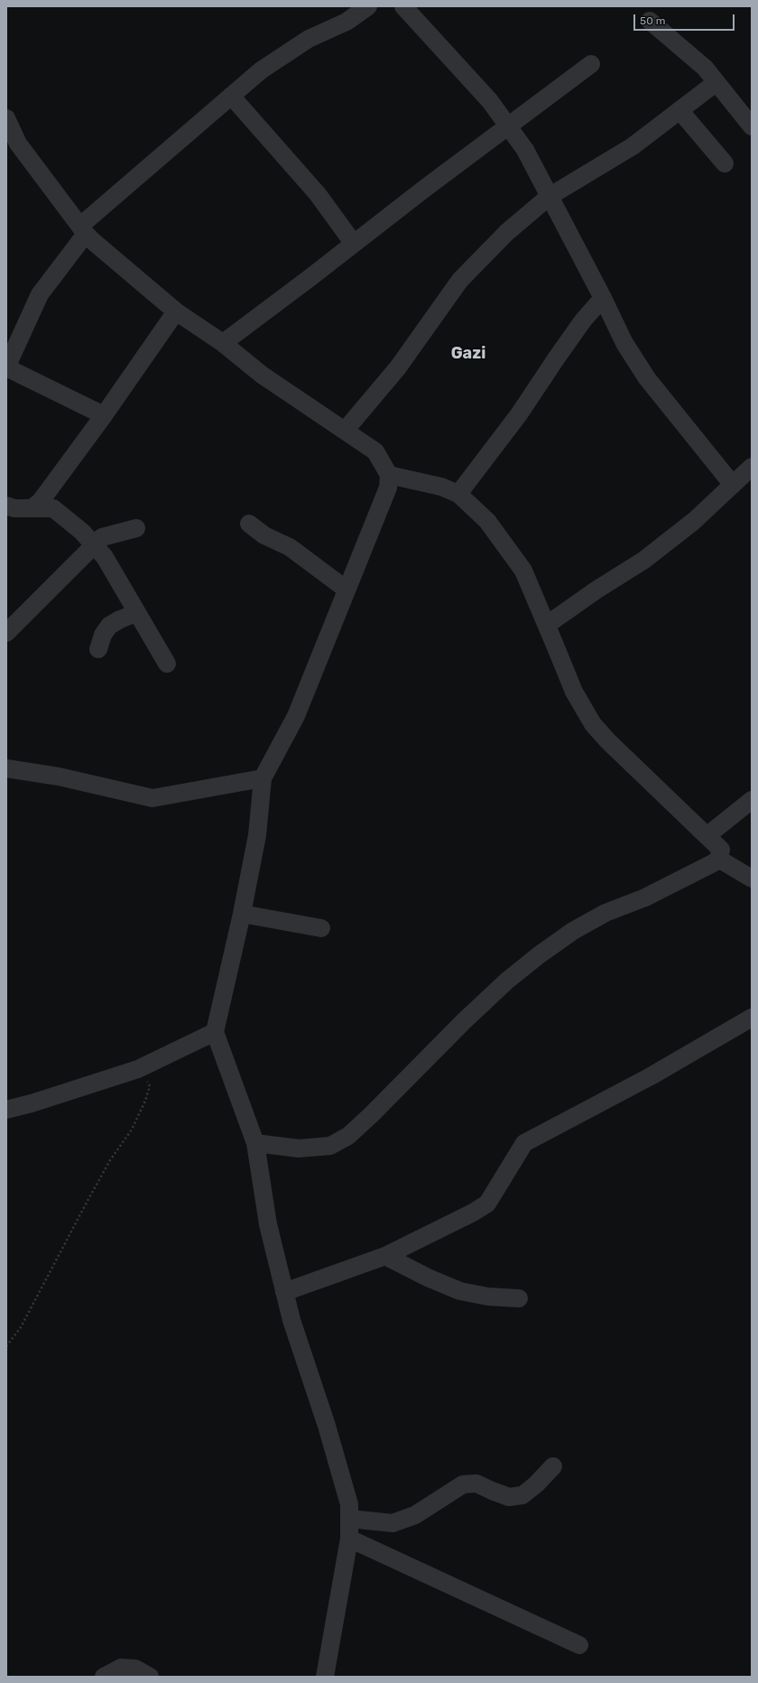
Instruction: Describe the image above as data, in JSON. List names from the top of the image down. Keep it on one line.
{"districts":["Gazi"],"scale_bar":"50 m"}
